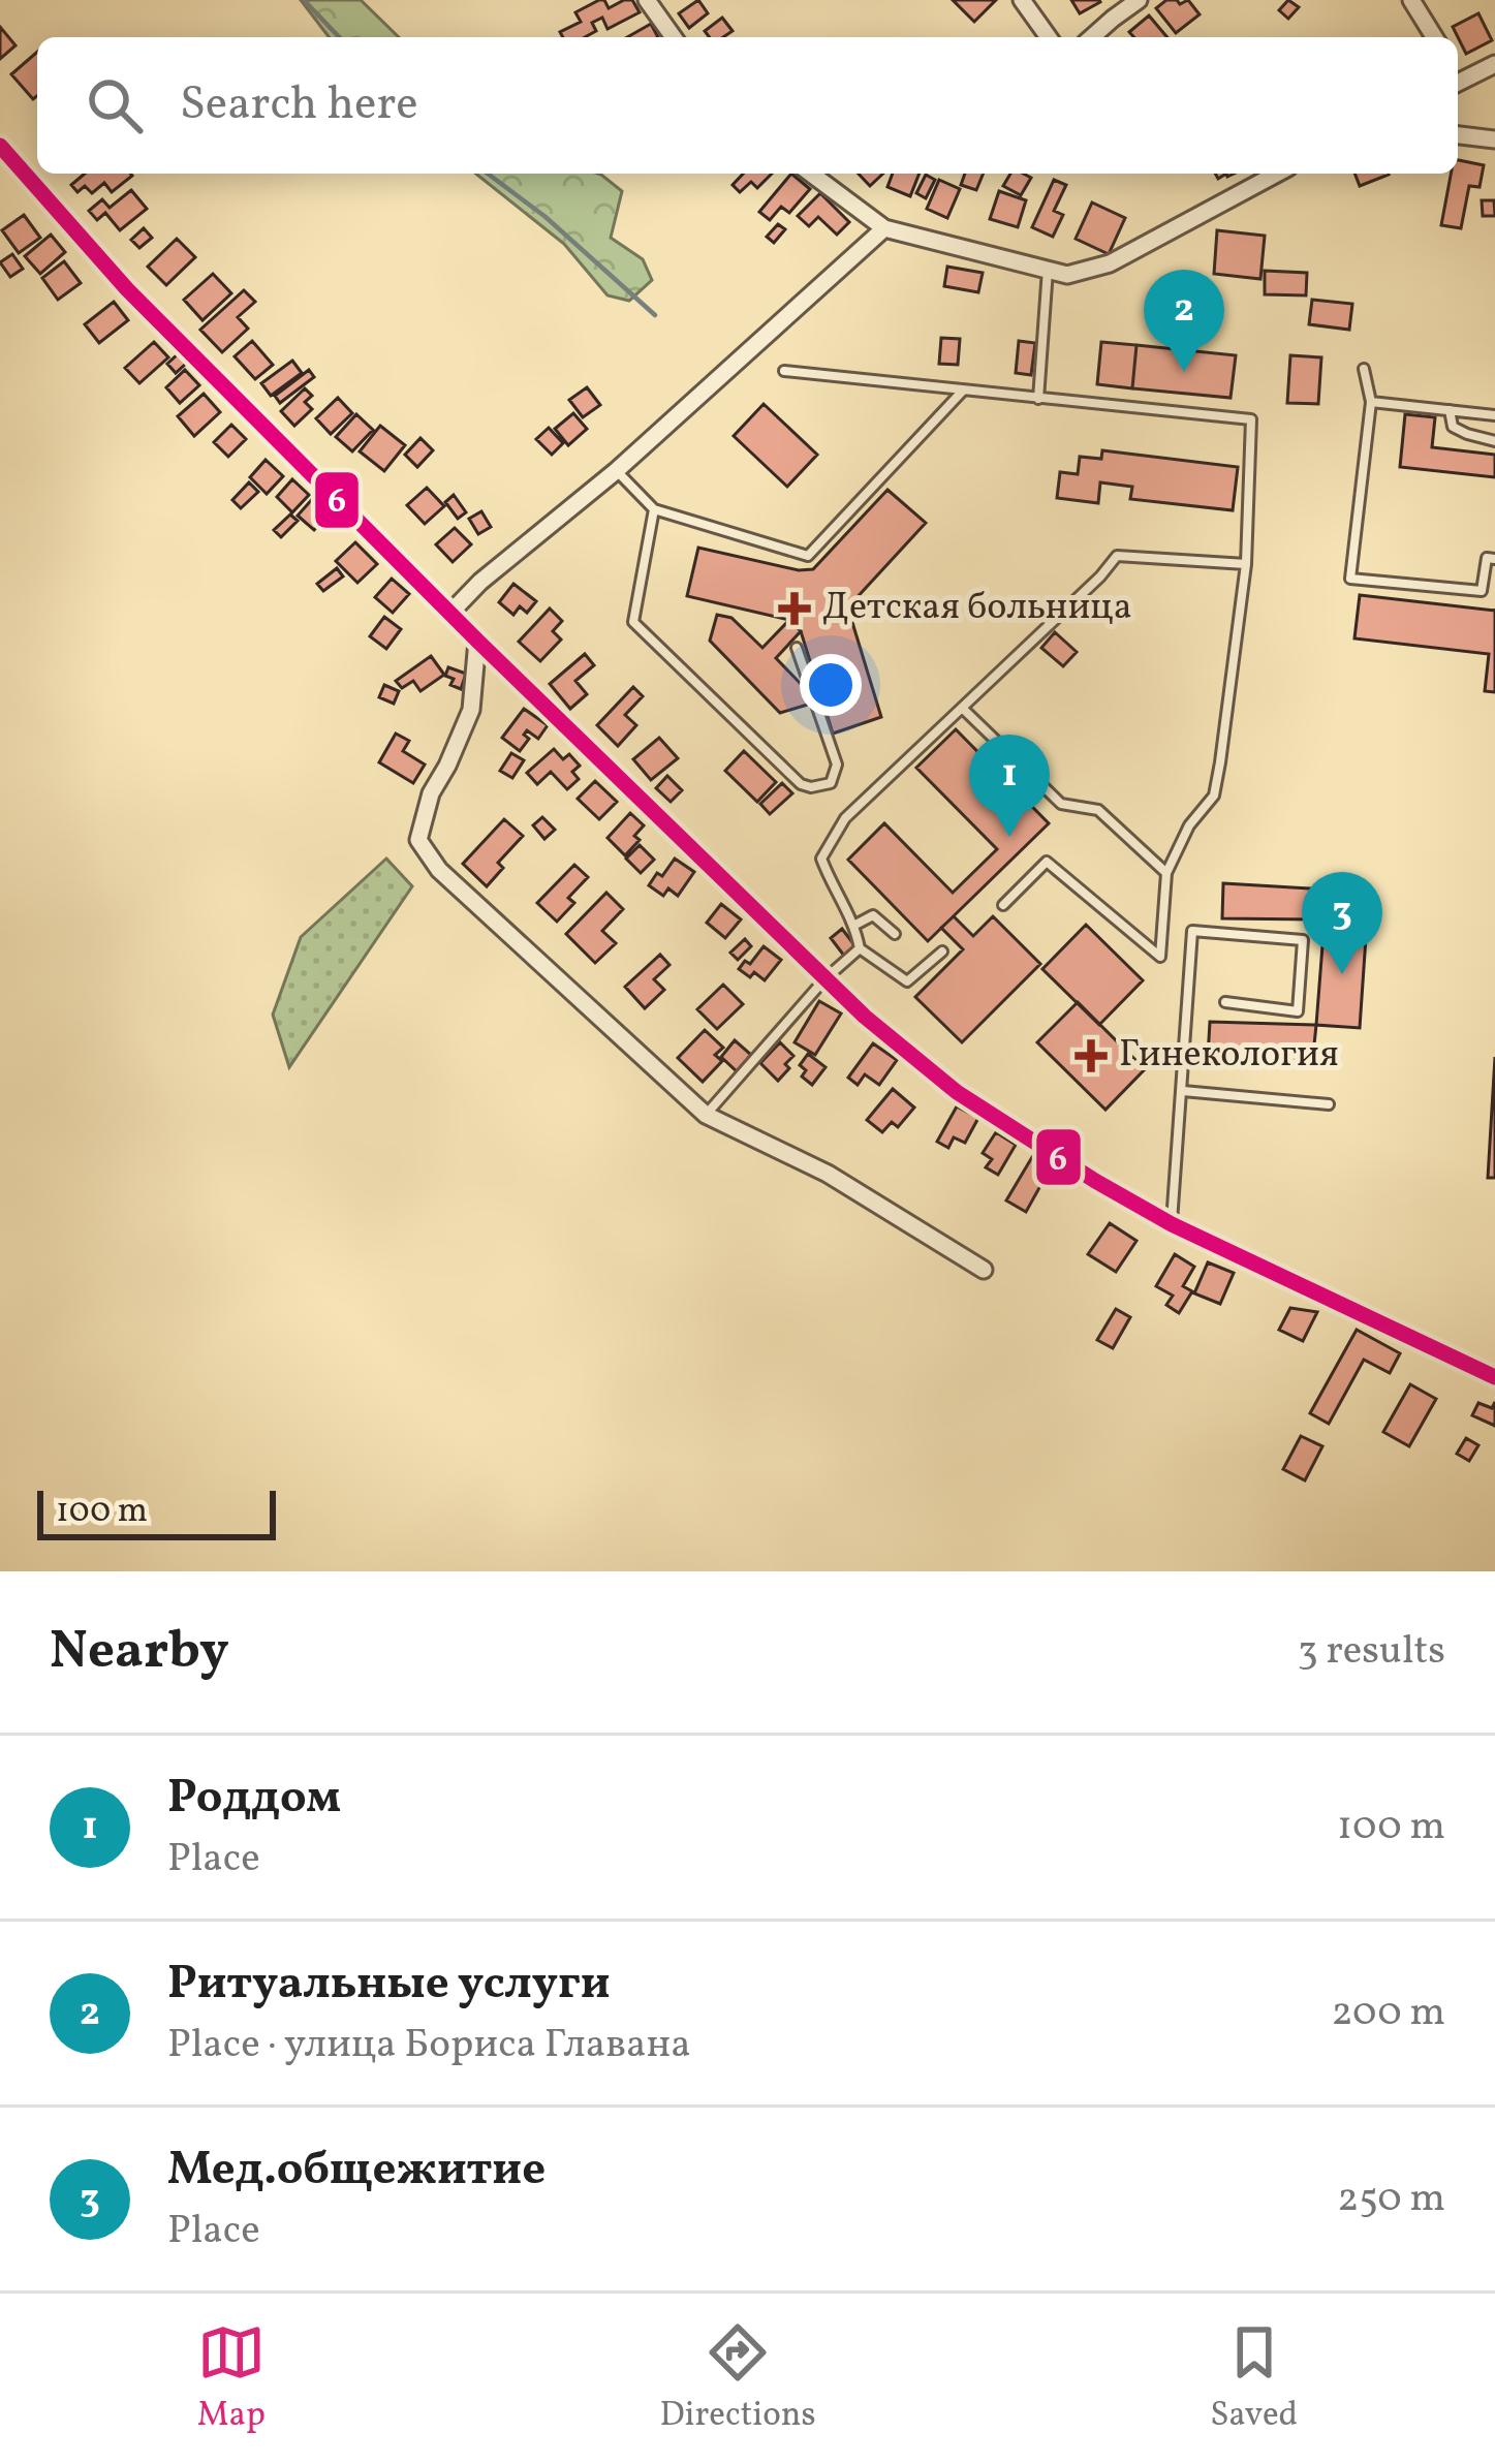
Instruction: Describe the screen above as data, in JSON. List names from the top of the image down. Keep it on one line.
{"places":{"health":["Детская больница","Гинекология"]},"lines":["transit line 6"],"scale_bar":"100 m","page":{"search":"Search here","pins":["2","1","3"],"scale":"100 m","heading":["Nearby","3 results"],"list":[{"mark":"1","name":"Роддом","note":"Place","value":"100 m"},{"mark":"2","name":"Ритуальные услуги","note":"Place · улица Бориса Главана","value":"200 m"},{"mark":"3","name":"Мед.общежитие","note":"Place","value":"250 m"}],"nav":["Map","Directions","Saved"]}}
